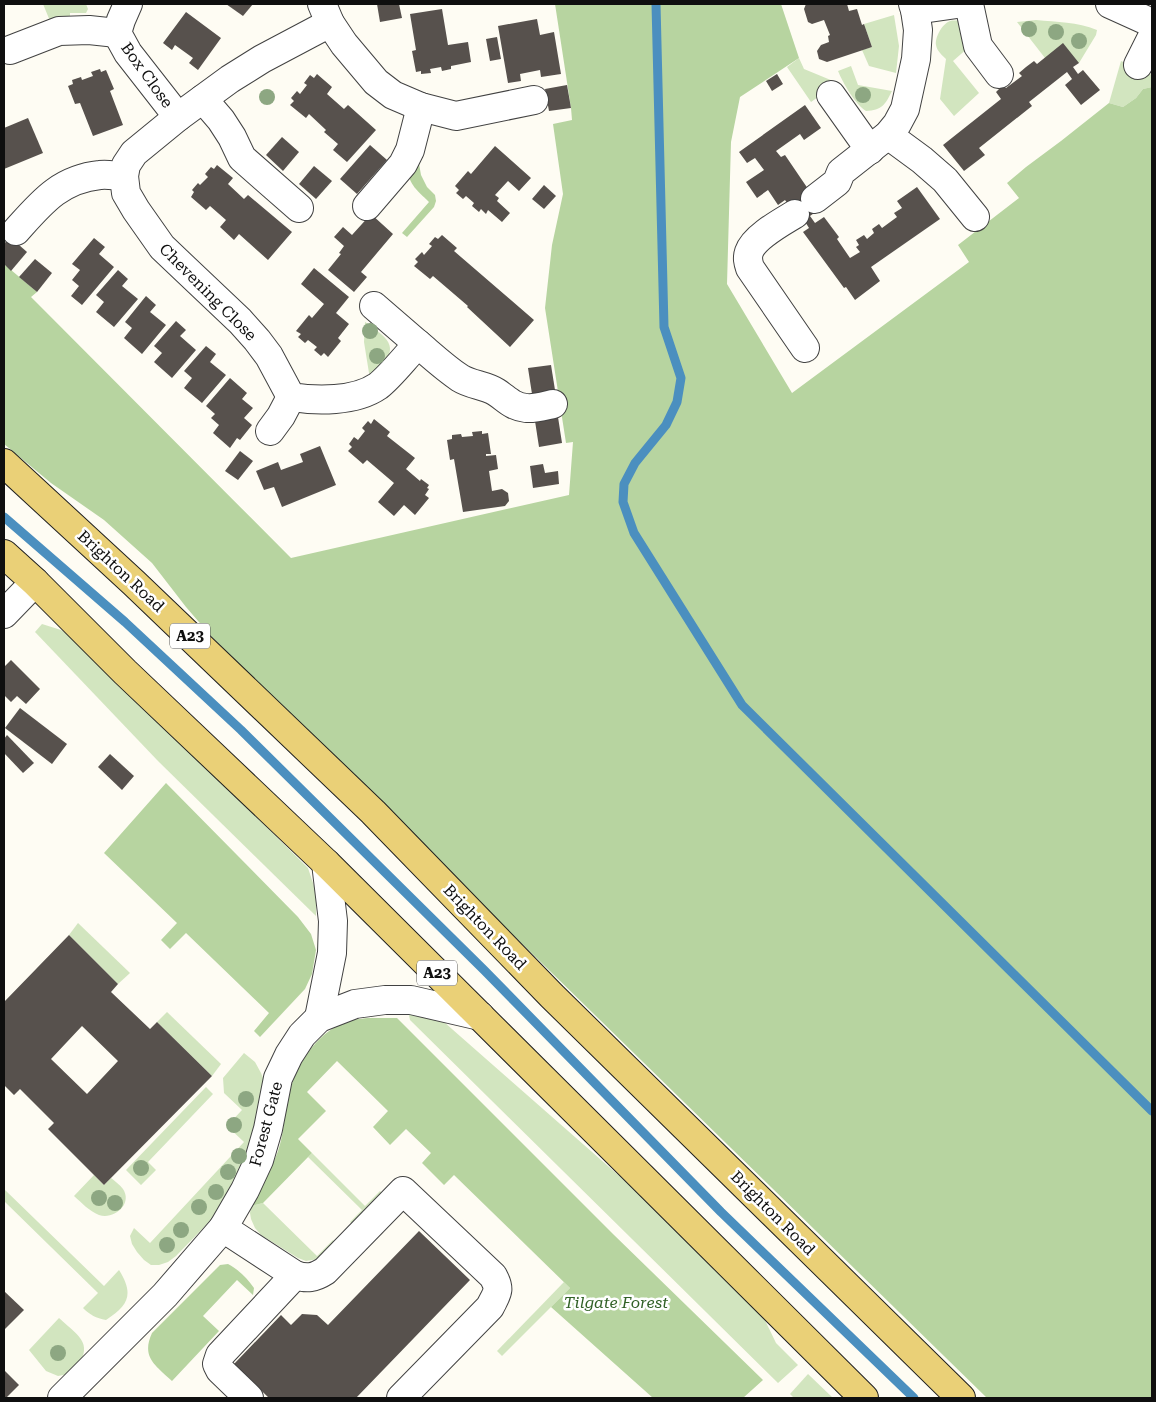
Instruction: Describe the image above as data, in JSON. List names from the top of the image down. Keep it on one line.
{"streets":{"main road":["Brighton Road","A23"],"street":["Box Close","Chevening Close","Forest Gate"]},"crossings":[["A23","Forest Gate"]],"parks":["Tilgate Forest"]}
